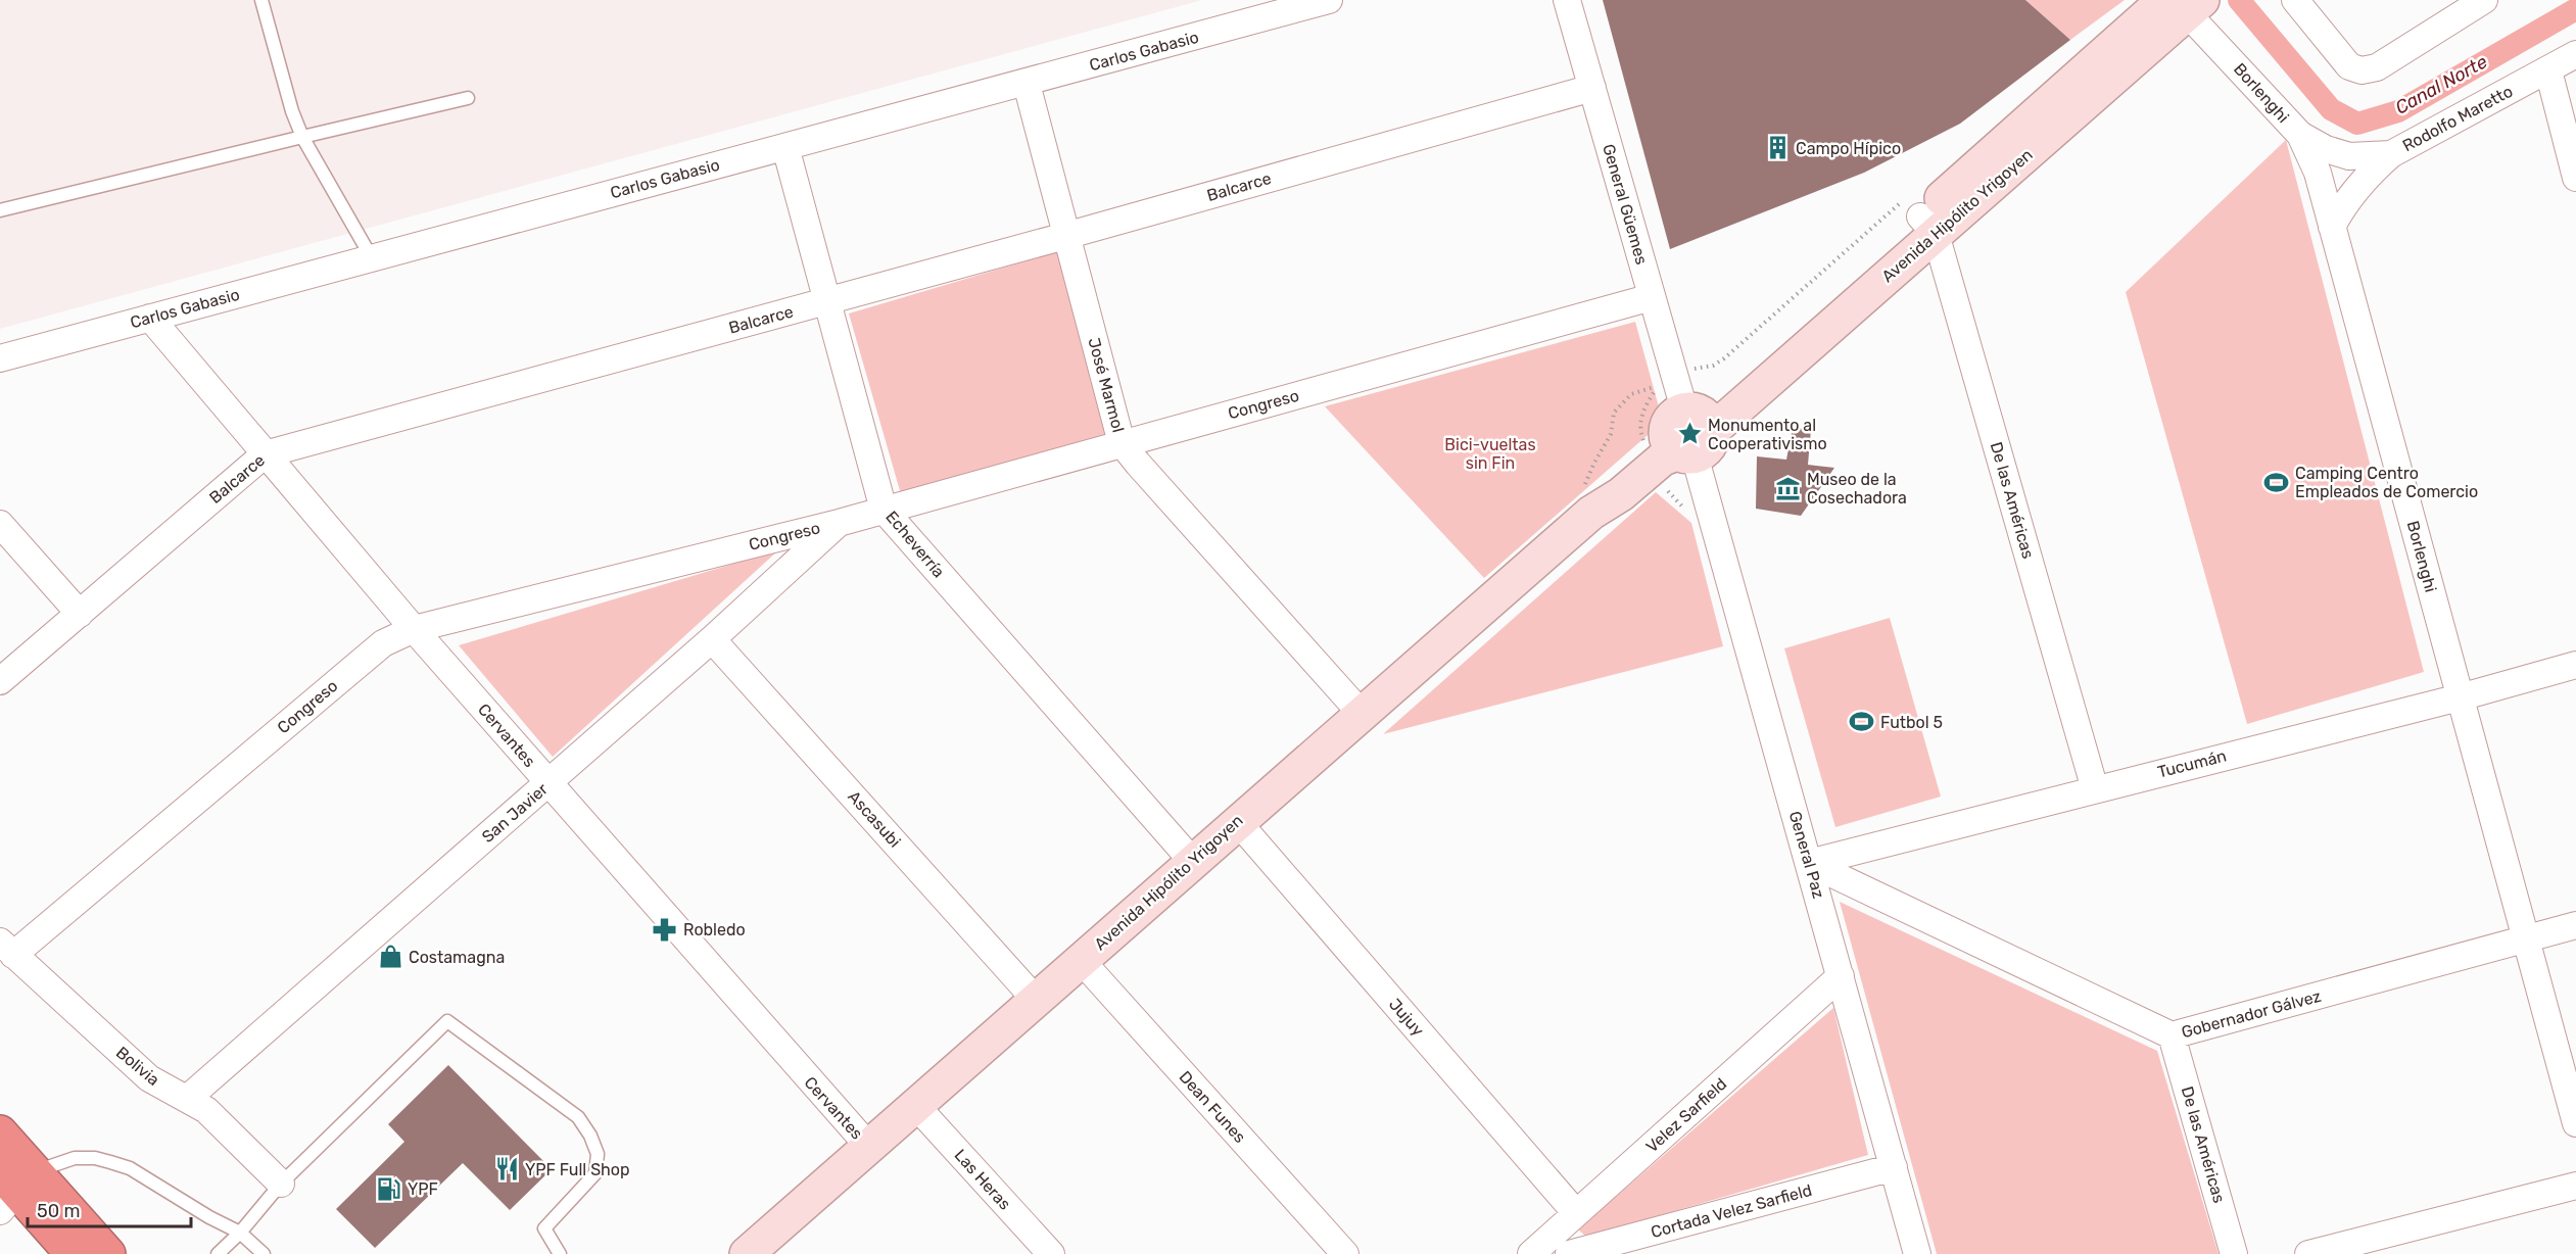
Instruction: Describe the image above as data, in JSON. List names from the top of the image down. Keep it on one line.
{"streets":{"street":["Carlos Gabasio","Borlenghi","Rodolfo Maretto","Balcarce","General Güemes","Avenida Hipólito Yrigoyen","José Marmol","Congreso","De las Américas","Echeverría","Cervantes","Tucumán","San Javier","Ascasubi","General Paz","Gobernador Gálvez","Jujuy","Bolivia","Dean Funes","Velez Sarfield","Las Heras","Cortada Velez Sarfield"]},"crossings":[["Carlos Gabasio","José Marmol"],["Carlos Gabasio","Echeverría"],["Carlos Gabasio","Cervantes"],["Borlenghi","Rodolfo Maretto"],["Borlenghi","Avenida Hipólito Yrigoyen"],["Borlenghi","Tucumán"],["Borlenghi","Gobernador Gálvez"],["Balcarce","General Güemes"],["Balcarce","José Marmol"],["Balcarce","Echeverría"],["Balcarce","Cervantes"],["General Güemes","Avenida Hipólito Yrigoyen"],["General Güemes","Congreso"],["General Güemes","General Paz"],["Avenida Hipólito Yrigoyen","José Marmol"],["Avenida Hipólito Yrigoyen","De las Américas"],["Avenida Hipólito Yrigoyen","Echeverría"],["Avenida Hipólito Yrigoyen","Cervantes"],["Avenida Hipólito Yrigoyen","Ascasubi"],["Avenida Hipólito Yrigoyen","General Paz"],["Avenida Hipólito Yrigoyen","Jujuy"],["Avenida Hipólito Yrigoyen","Dean Funes"],["Avenida Hipólito Yrigoyen","Las Heras"],["José Marmol","Congreso"],["Congreso","Echeverría"],["Congreso","Cervantes"],["Congreso","San Javier"],["Congreso","Bolivia"],["De las Américas","Tucumán"],["De las Américas","Gobernador Gálvez"],["Cervantes","San Javier"],["Tucumán","General Paz"],["Tucumán","Gobernador Gálvez"],["San Javier","Ascasubi"],["San Javier","Bolivia"],["General Paz","Gobernador Gálvez"],["General Paz","Velez Sarfield"],["General Paz","Cortada Velez Sarfield"],["Jujuy","Velez Sarfield"]],"water":["Canal Norte"],"parks":["Bici-vueltas sin Fin"],"places":{"building":["Campo Hípico"],"place":["Monumento al Cooperativismo"],"sports":["Camping Centro Empleados de Comercio","Futbol 5"],"museum":["Museo de la Cosechadora"],"pharmacy":["Robledo"],"shop":["Costamagna"],"restaurant":["YPF Full Shop"],"fuel station":["YPF"]},"scale_bar":"50 m"}
